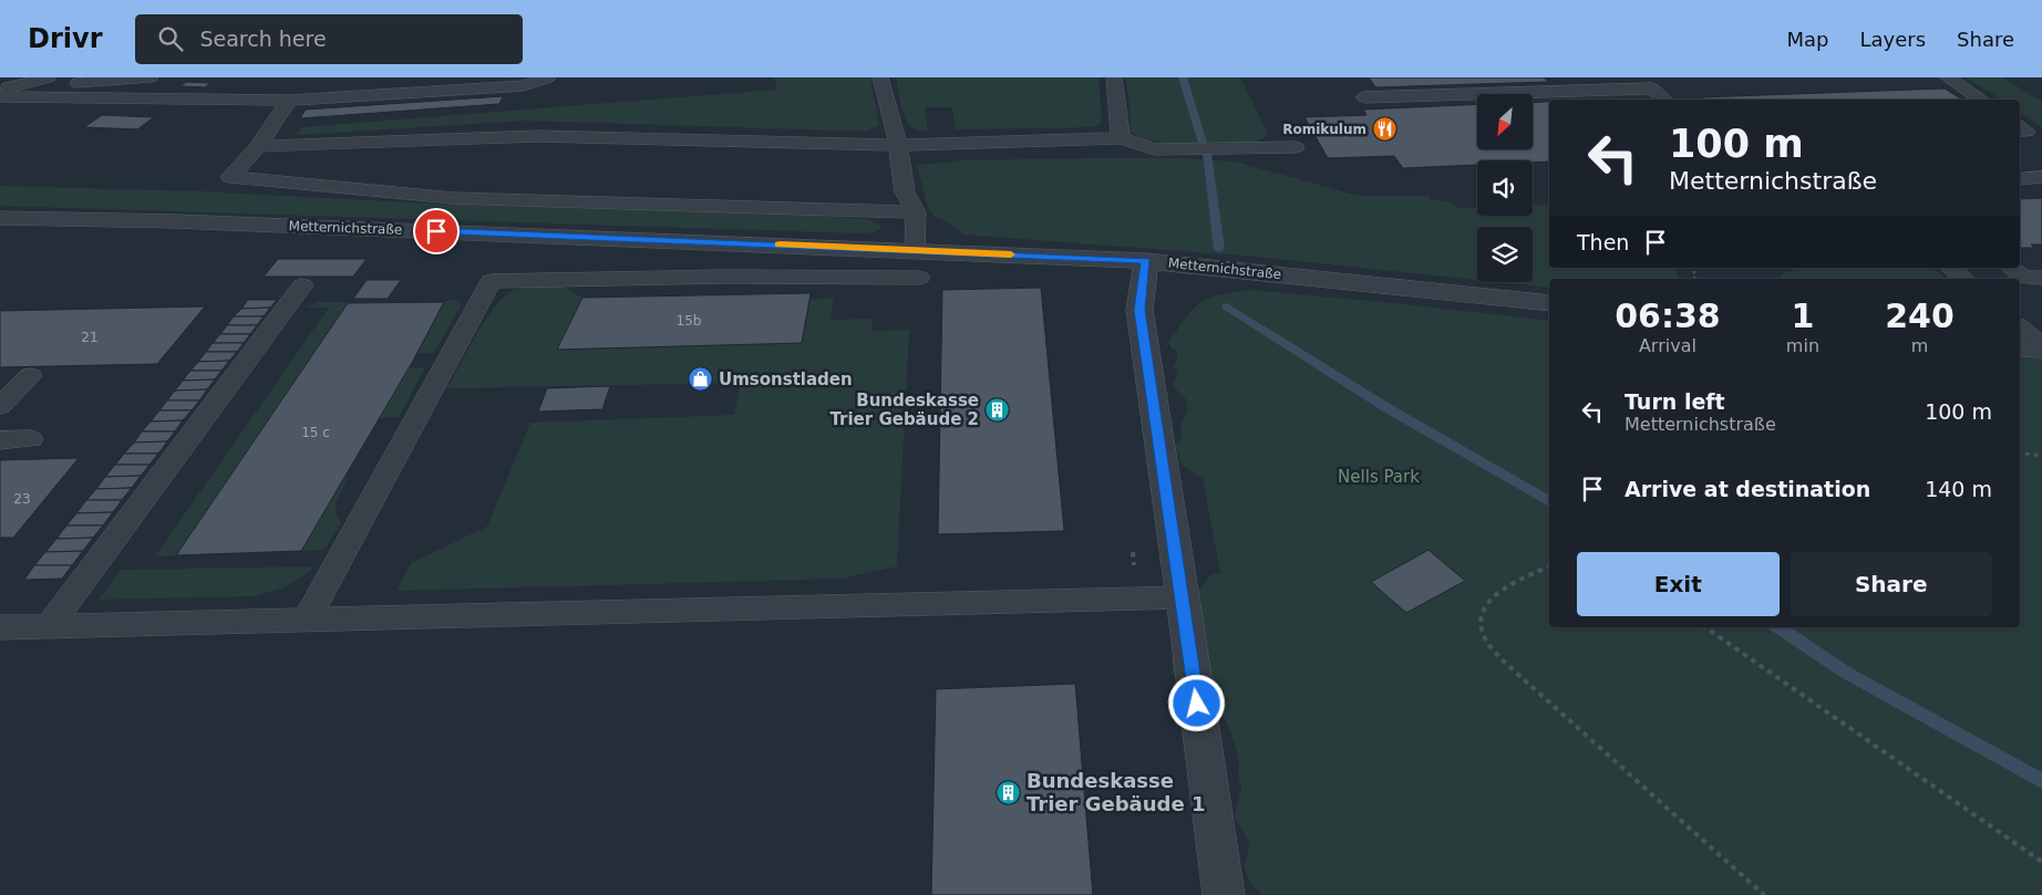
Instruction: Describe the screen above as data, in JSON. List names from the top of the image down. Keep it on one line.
{"streets":{"street":["Metternichstraße"]},"parks":["Nells Park"],"places":{"restaurant":["Romikulum"],"shop":["Umsonstladen"],"building":["Bundeskasse Trier Gebäude 2","Bundeskasse Trier Gebäude 1"]},"house_numbers":["15b","21","15 c","23"],"north":"bottom left","page":{"header":"Drivr","search":"Search here","nav":["Map","Layers","Share"],"turn":["100 m","Metternichstraße"],"then":"Then","eta":["06:38","Arrival","1","min","240","m"],"list":[{"name":"Turn left","note":"Metternichstraße","value":"100 m"},{"name":"Arrive at destination","value":"140 m"}],"buttons":["Exit","Share"]}}
